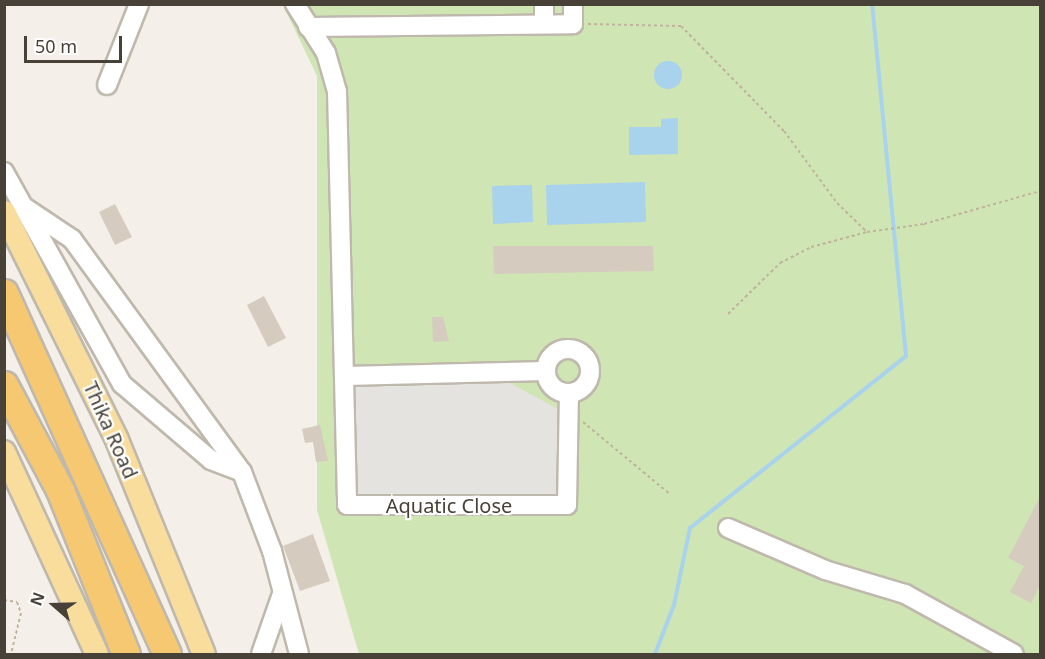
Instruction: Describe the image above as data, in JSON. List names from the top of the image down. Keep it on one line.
{"streets":{"highway":["Thika Road"],"street":["Aquatic Close"]},"scale_bar":"50 m","north":"left"}
